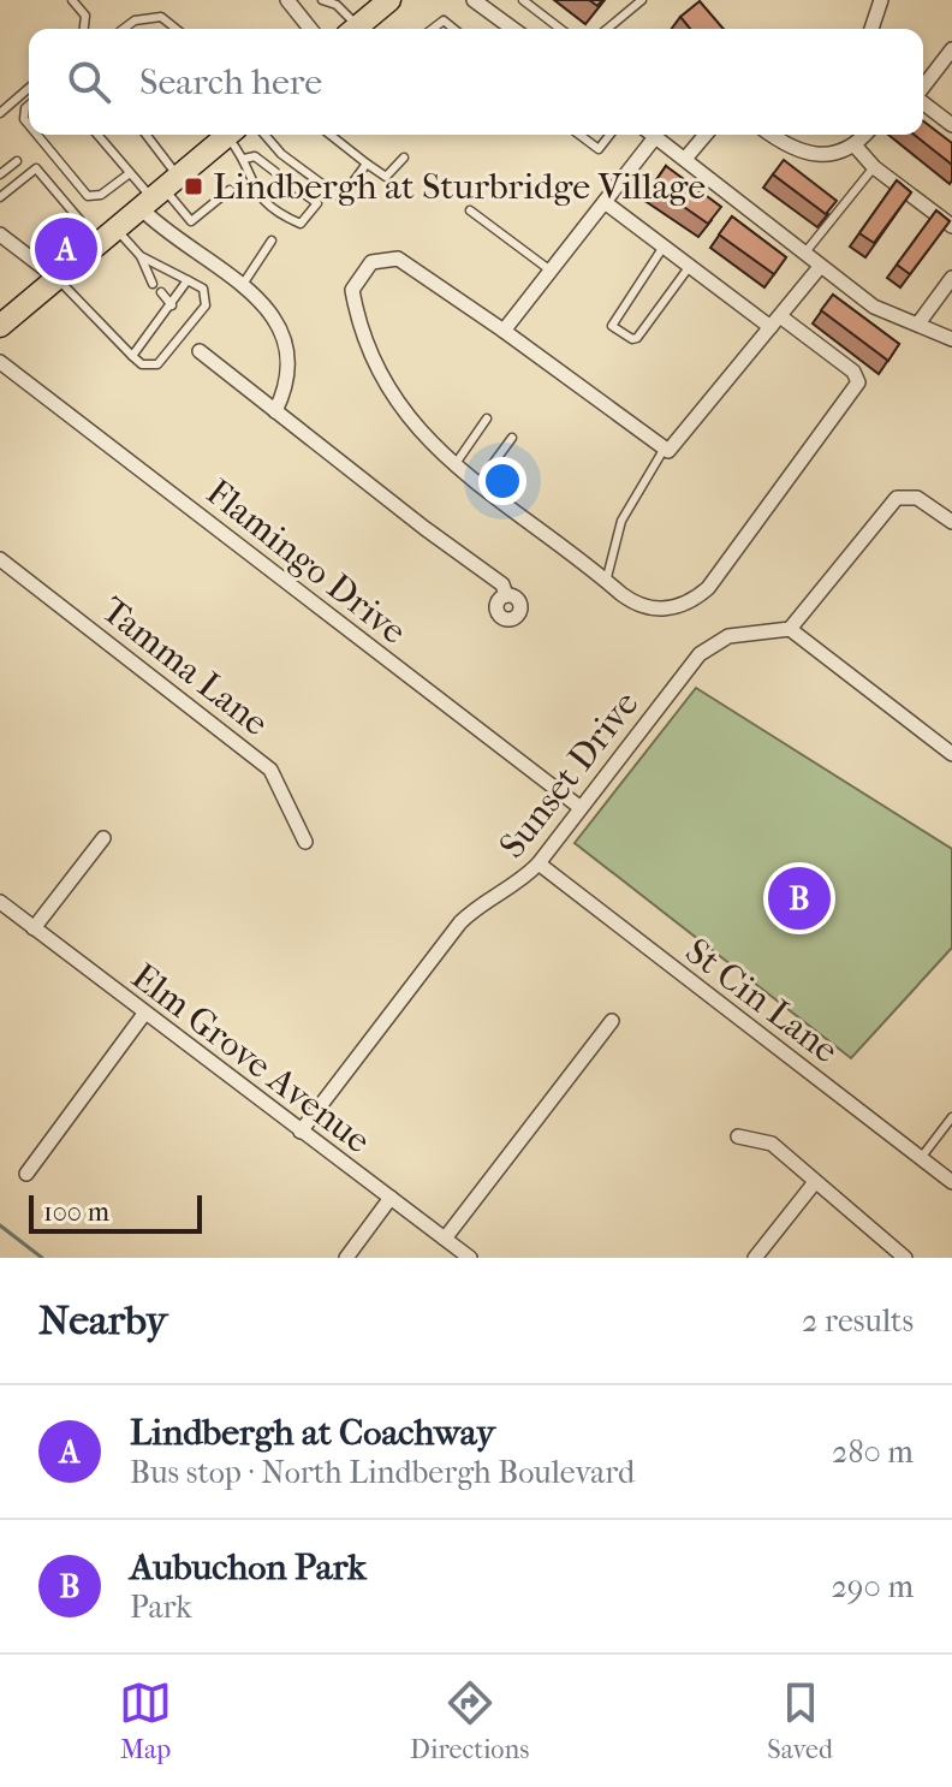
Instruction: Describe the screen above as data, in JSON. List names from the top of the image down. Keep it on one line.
{"streets":{"street":["Flamingo Drive","Tamma Lane","Sunset Drive","St Cin Lane","Elm Grove Avenue"]},"crossings":[["Flamingo Drive","Sunset Drive"],["Sunset Drive","St Cin Lane"],["Sunset Drive","Elm Grove Avenue"]],"places":{"transit":["Lindbergh at Sturbridge Village"]},"scale_bar":"100 m","page":{"search":"Search here","pins":["A","B"],"scale":"100 m","heading":["Nearby","2 results"],"list":[{"mark":"A","name":"Lindbergh at Coachway","note":"Bus stop · North Lindbergh Boulevard","value":"280 m"},{"mark":"B","name":"Aubuchon Park","note":"Park","value":"290 m"}],"nav":["Map","Directions","Saved"]}}
